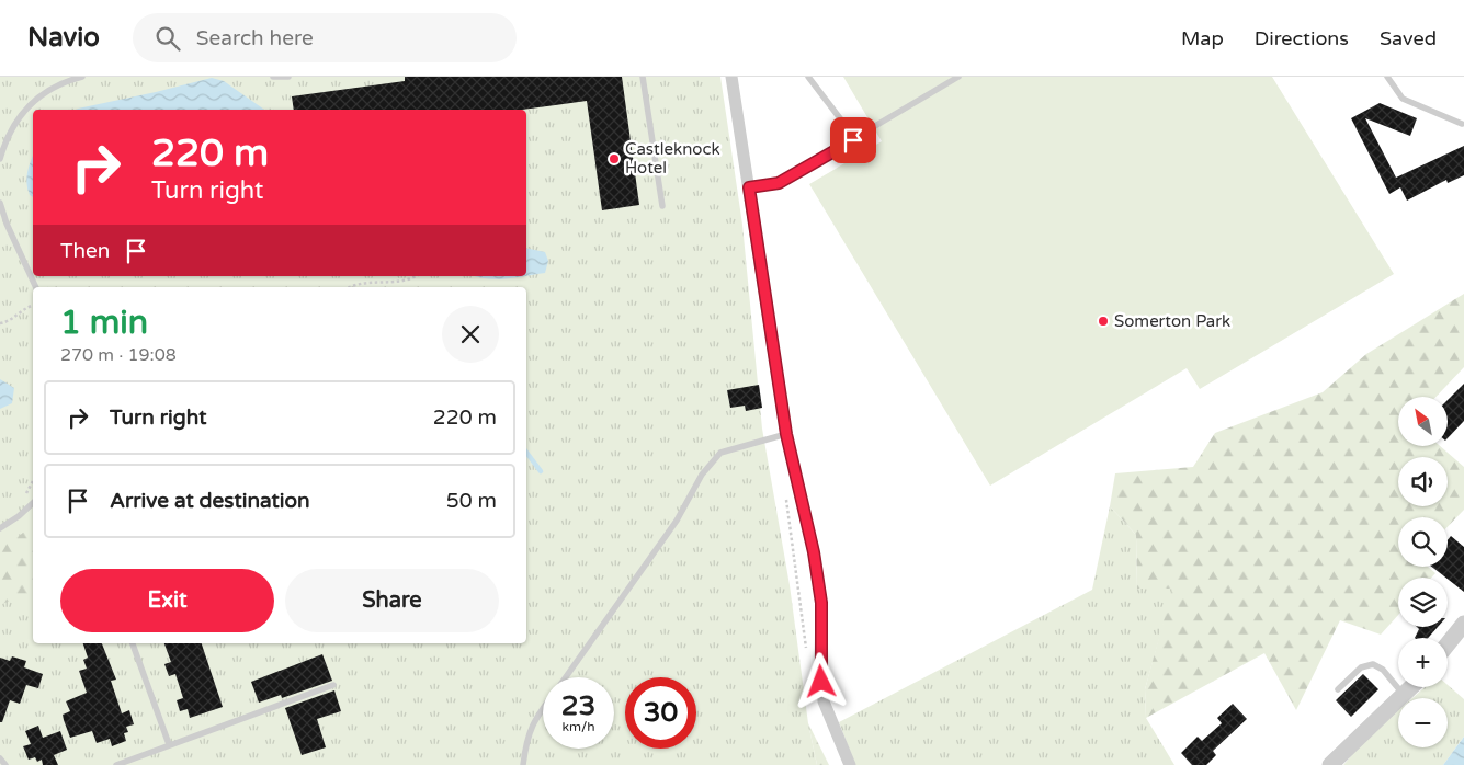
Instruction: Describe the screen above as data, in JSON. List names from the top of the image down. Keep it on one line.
{"places":["Castleknock Hotel","Somerton Park"],"north":"top left","page":{"header":"Navio","search":"Search here","nav":["Map","Directions","Saved"],"turn":["220 m","Turn right"],"then":"Then","heading":["1 min","270 m · 19:08"],"list":[{"name":"Turn right","value":"220 m"},{"name":"Arrive at destination","value":"50 m"}],"map_buttons":["+","−"],"buttons":["Exit","Share"],"speed":"23 km/h","limit":"30"}}
